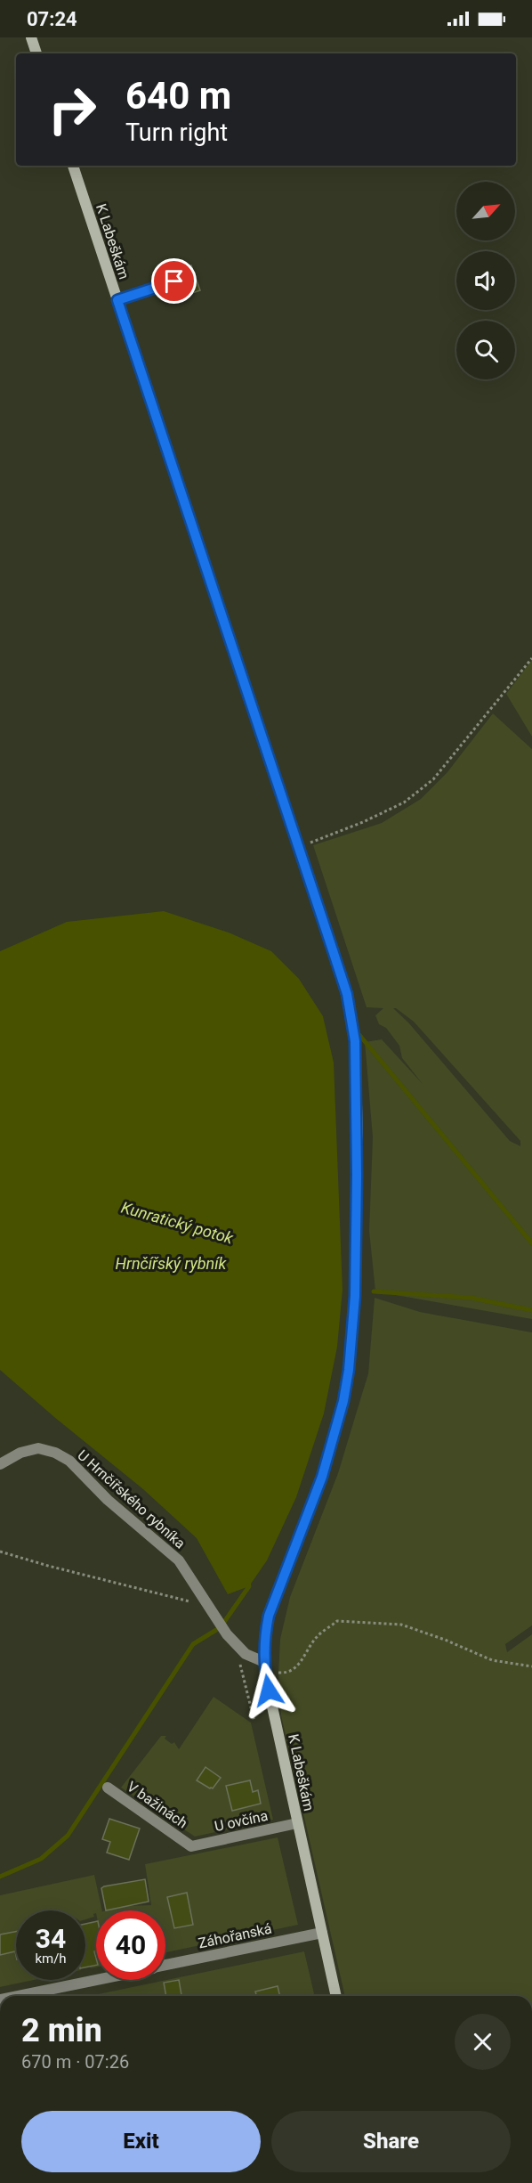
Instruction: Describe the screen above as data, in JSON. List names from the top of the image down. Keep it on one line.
{"streets":{"street":["K Labeškám","U Hrnčířského rybníka","V bažinách","U ovčína","Záhořanská"]},"crossings":[["K Labeškám","U Hrnčířského rybníka"],["K Labeškám","U ovčína"],["K Labeškám","Záhořanská"],["V bažinách","U ovčína"]],"water":["Kunratický potok","Hrnčířský rybník"],"north":"top right","page":{"status":"07:24","turn":["640 m","Turn right"],"speed":"34 km/h","limit":"40","heading":["2 min","670 m · 07:26"],"buttons":["Exit","Share"]}}
